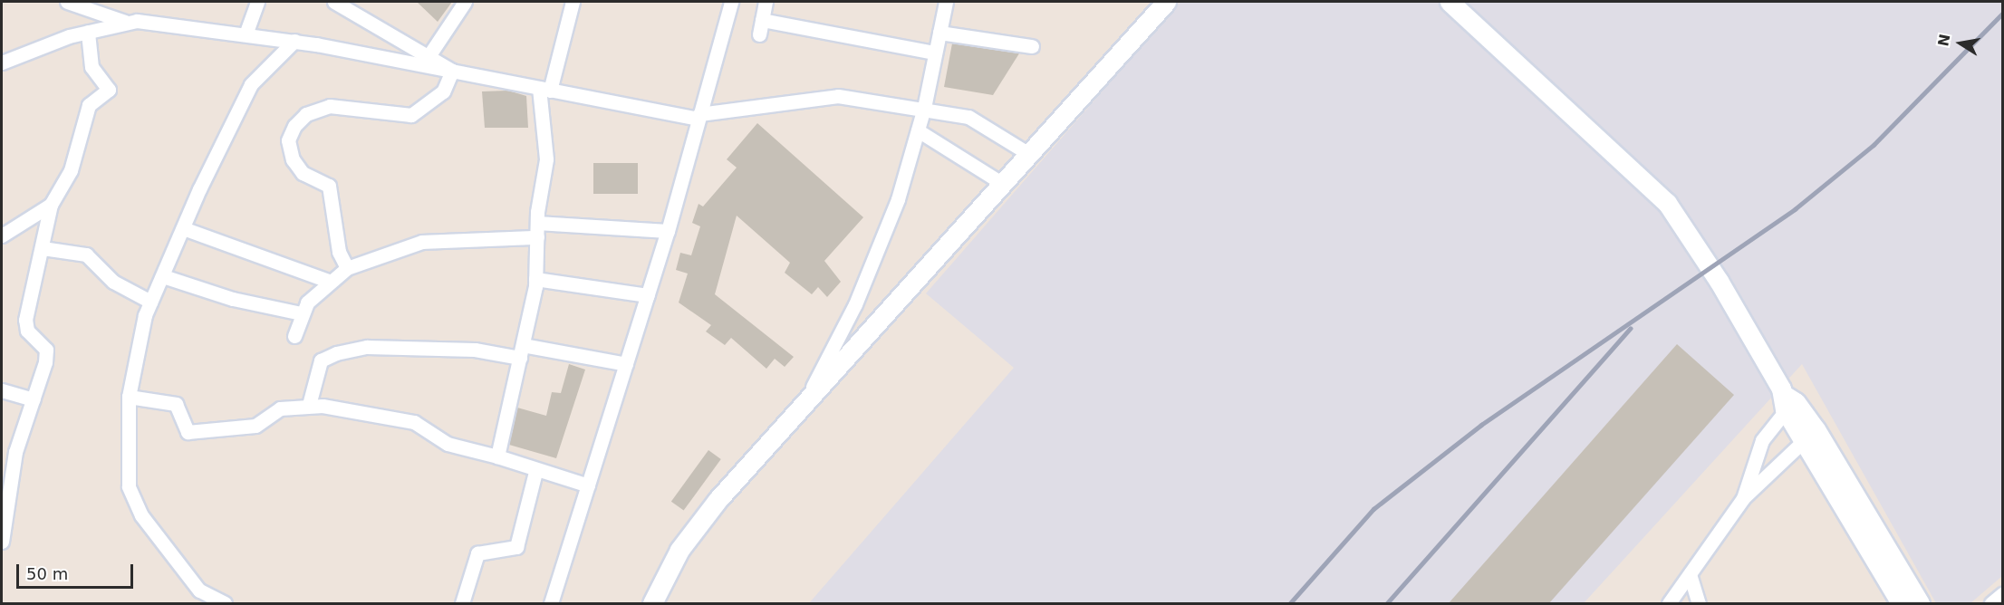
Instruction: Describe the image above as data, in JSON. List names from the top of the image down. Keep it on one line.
{"scale_bar":"50 m","north":"left"}
